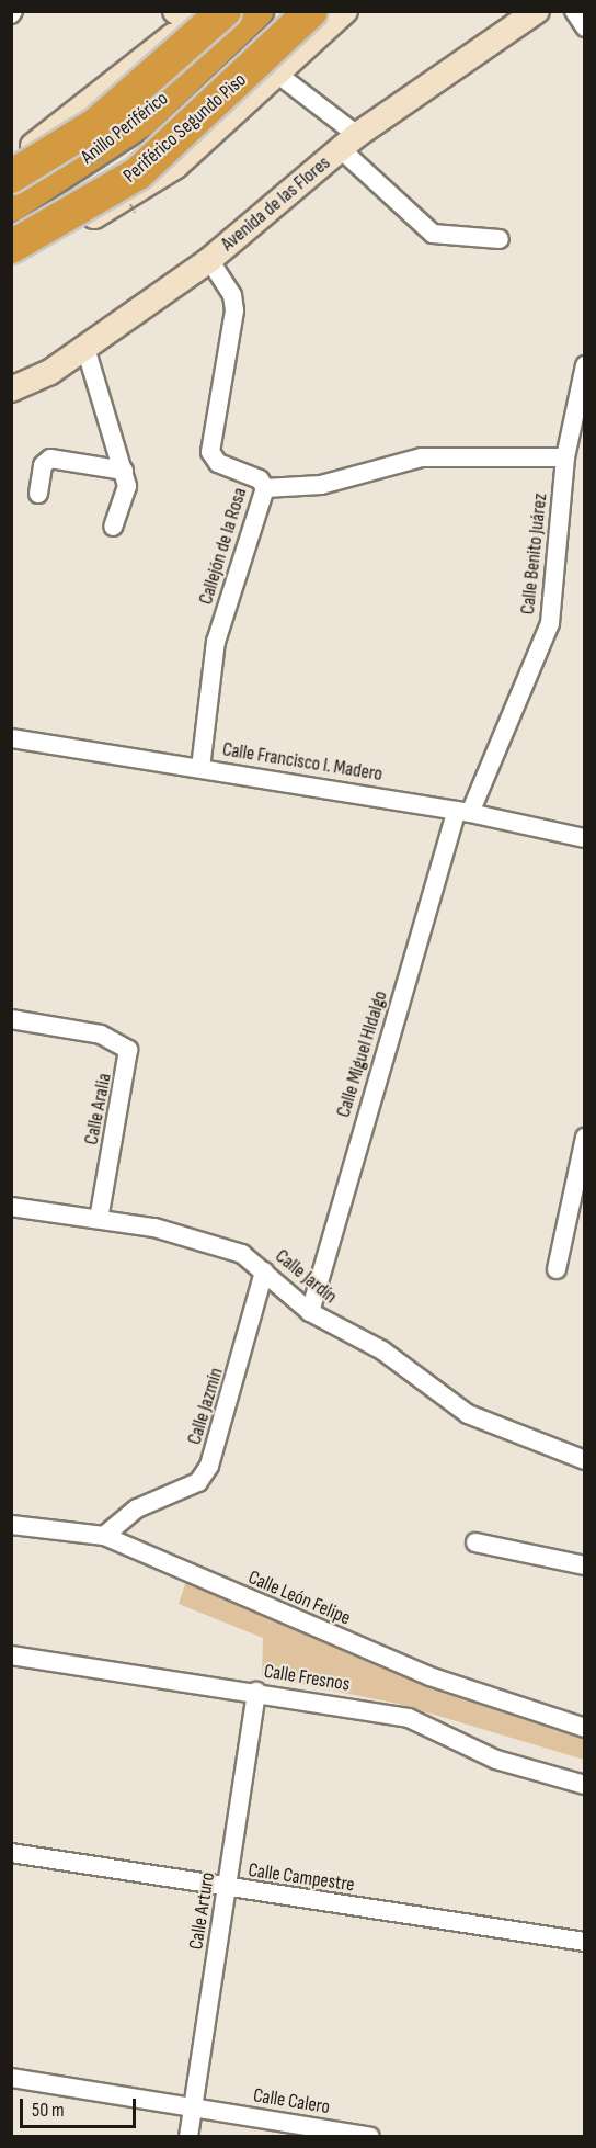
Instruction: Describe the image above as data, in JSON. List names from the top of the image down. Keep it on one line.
{"streets":{"highway":["Anillo Periférico","Periférico Segundo Piso"],"main road":["Avenida de las Flores"],"street":["Callejón de la Rosa","Calle Benito Juárez","Calle Francisco I. Madero","Calle Miguel HIdalgo","Calle Aralia","Calle Jardín","Calle Jazmín","Calle León Felipe","Calle Fresnos","Calle Campestre","Calle Arturo","Calle Calero"]},"crossings":[["Avenida de las Flores","Callejón de la Rosa"],["Callejón de la Rosa","Calle Francisco I. Madero"],["Calle Benito Juárez","Calle Francisco I. Madero"],["Calle Benito Juárez","Calle Miguel HIdalgo"],["Calle Francisco I. Madero","Calle Miguel HIdalgo"],["Calle Miguel HIdalgo","Calle Jardín"],["Calle Aralia","Calle Jardín"],["Calle Jardín","Calle Jazmín"],["Calle Jazmín","Calle León Felipe"],["Calle Fresnos","Calle Arturo"],["Calle Campestre","Calle Arturo"],["Calle Arturo","Calle Calero"]],"scale_bar":"50 m"}
